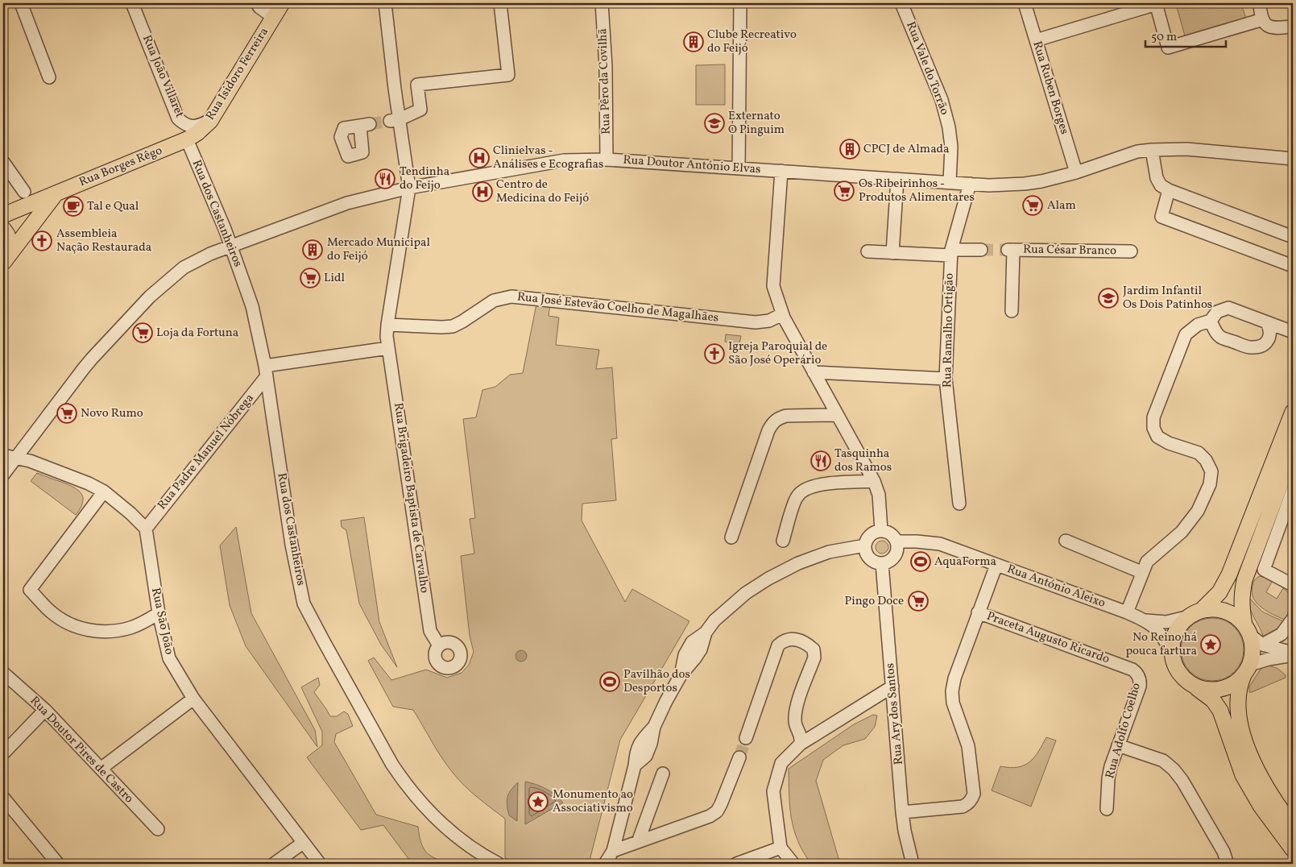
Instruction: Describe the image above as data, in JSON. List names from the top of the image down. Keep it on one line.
{"streets":{"main road":["Rua Isidoro Ferreira","Rua Borges Rêgo"],"street":["Rua Vale do Torrão","Rua João Villaret","Rua Pêro da Covilhã","Rua Ruben Borges","Rua Doutor António Elvas","Rua dos Castanheiros","Rua César Branco","Rua José Estevão Coelho de Magalhães","Rua Ramalho Ortigão","Rua Padre Manuel Nóbrega","Rua Brigadeiro Baptista de Carvalho","Rua António Aleixo","Rua São João","Praceta Augusto Ricardo","Rua Ary dos Santos","Rua Adolfo Coelho","Rua Doutor Pires de Castro"]},"crossings":[["Rua Vale do Torrão","Rua Doutor António Elvas"],["Rua Isidoro Ferreira","Rua João Villaret"],["Rua Isidoro Ferreira","Rua Borges Rêgo"],["Rua Isidoro Ferreira","Rua dos Castanheiros"],["Rua Pêro da Covilhã","Rua Doutor António Elvas"],["Rua Ruben Borges","Rua Doutor António Elvas"],["Rua Doutor António Elvas","Rua dos Castanheiros"],["Rua Doutor António Elvas","Rua Ramalho Ortigão"],["Rua Doutor António Elvas","Rua Brigadeiro Baptista de Carvalho"],["Rua Borges Rêgo","Rua dos Castanheiros"],["Rua dos Castanheiros","Rua Padre Manuel Nóbrega"],["Rua José Estevão Coelho de Magalhães","Rua Brigadeiro Baptista de Carvalho"],["Rua Padre Manuel Nóbrega","Rua São João"],["Rua António Aleixo","Praceta Augusto Ricardo"],["Rua António Aleixo","Rua Ary dos Santos"],["Praceta Augusto Ricardo","Rua Adolfo Coelho"]],"places":{"building":["Clube Recreativo do Feijó","CPCJ de Almada","Mercado Municipal do Feijó"],"school or university":["Externato O Pinguim","Jardim Infantil Os Dois Patinhos"],"hospital":["Clinielvas - Análises e Ecografias","Centro de Medicina do Feijó"],"restaurant":["Tendinha do Feijo","Tasquinha dos Ramos"],"supermarket":["Os Ribeirinhos - Produtos Alimentares","Alam","Lidl","Loja da Fortuna","Novo Rumo","Pingo Doce"],"cafe":["Tal e Qual"],"church":["Assembleia Nação Restaurada","Igreja Paroquial de São José Operário"],"sports":["AquaForma","Pavilhão dos Desportos"],"place":["No Reino há pouca fartura","Monumento ao Associativismo"]},"scale_bar":"50 m"}
